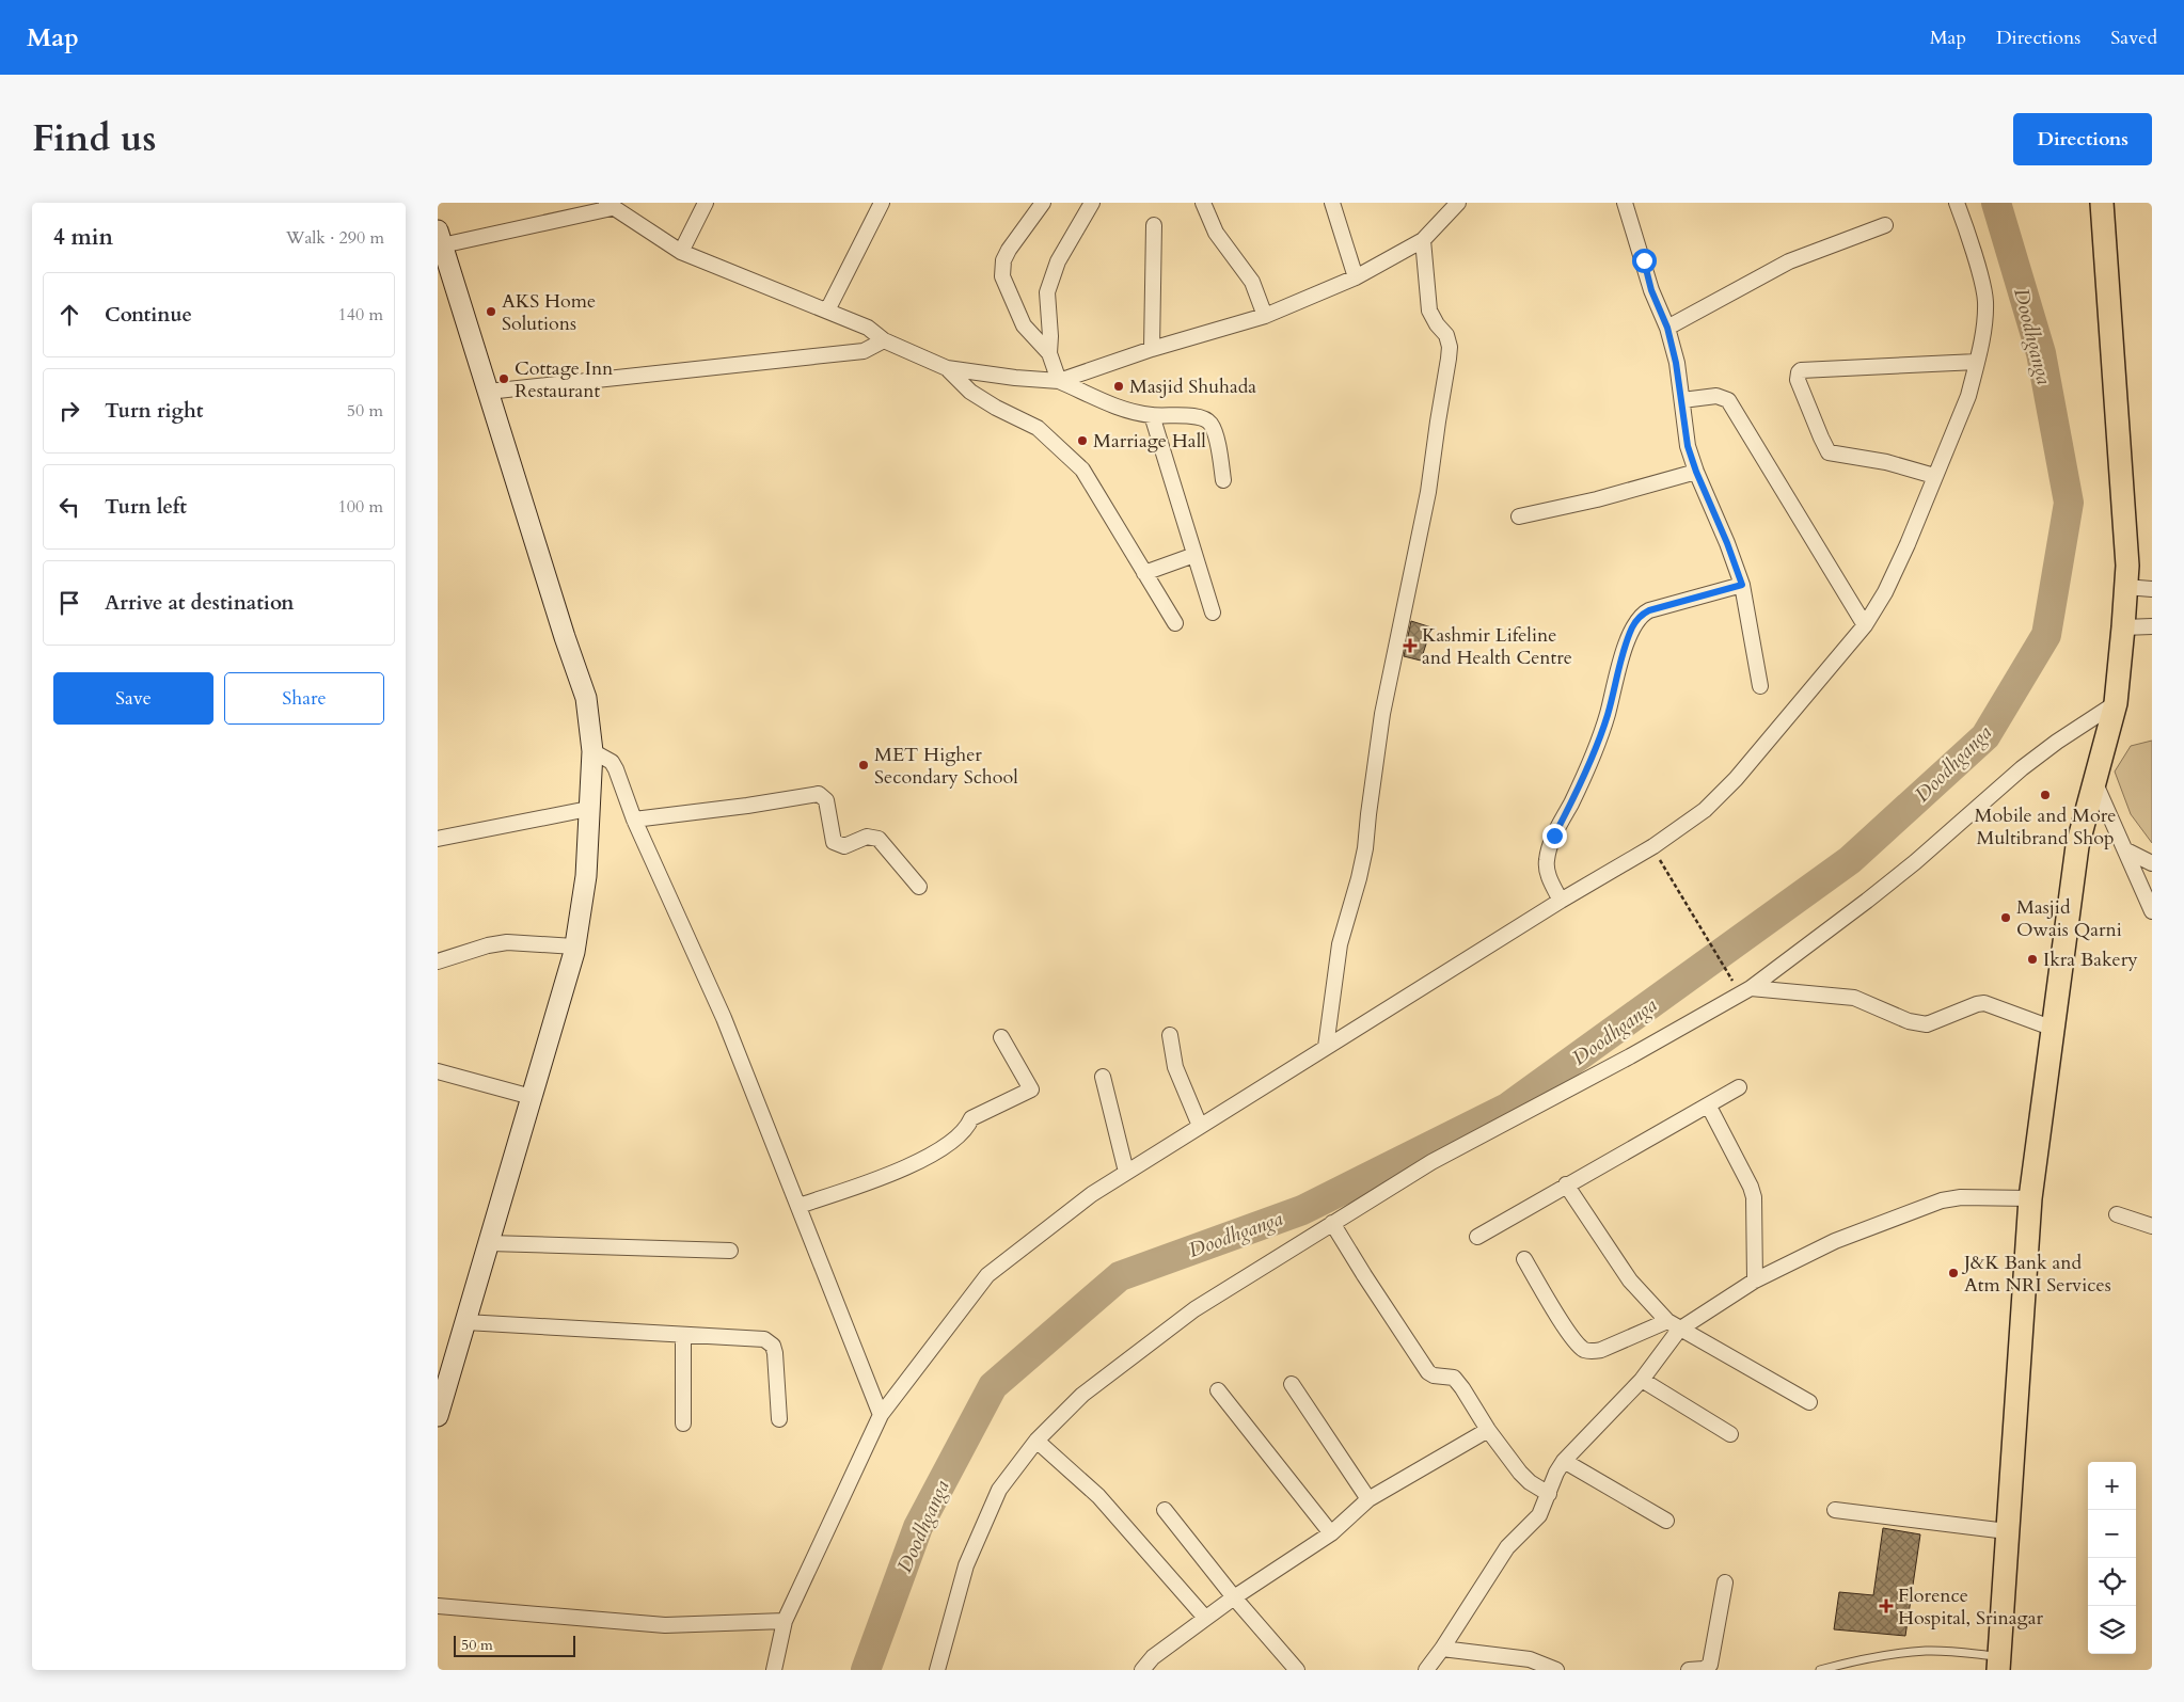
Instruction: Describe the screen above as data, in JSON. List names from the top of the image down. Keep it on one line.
{"water":["Doodhganga"],"places":{"other":["AKS Home Solutions","Cottage Inn Restaurant","Masjid Shuhada","Marriage Hall","MET Higher Secondary School","Mobile and More Multibrand Shop","Masjid Owais Qarni","Ikra Bakery","J&K Bank and Atm NRI Services"],"health":["Kashmir Lifeline and Health Centre","Florence Hospital, Srinagar"]},"scale_bar":"50 m","page":{"header":"Map","nav":["Map","Directions","Saved"],"title":"Find us","buttons":["Directions",["Save","Share"]],"heading":["4 min","Walk · 290 m"],"list":[["Continue","140 m"],["Turn right","50 m"],["Turn left","100 m"],"Arrive at destination"],"map_buttons":["+","−"],"scale":"50 m"}}
